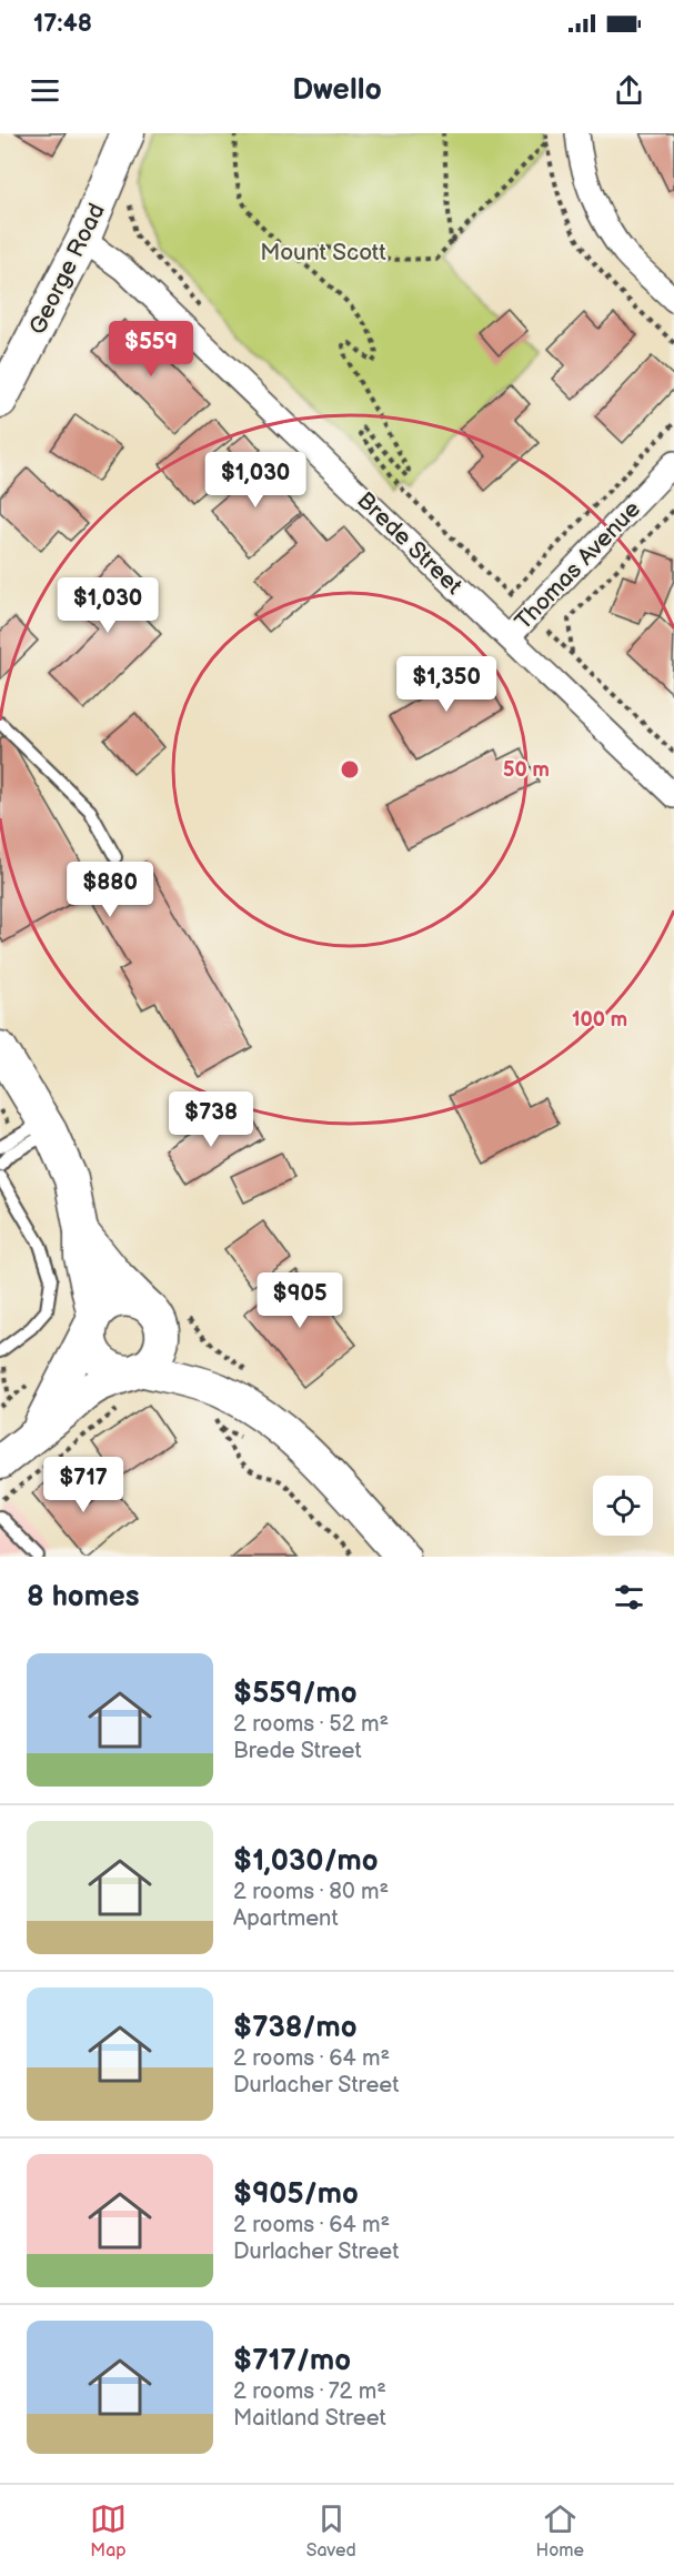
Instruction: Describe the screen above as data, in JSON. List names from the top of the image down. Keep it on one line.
{"streets":{"main road":["George Road"],"street":["Brede Street","Thomas Avenue"]},"crossings":[["George Road","Brede Street"],["Brede Street","Thomas Avenue"]],"parks":["Mount Scott"],"page":{"status":"17:48","header":"Dwello","price":["$559","$1,030","$1,030","$1,350","$880","$738","$905","$717"],"heading":"8 homes","list":[{"name":"$559/mo","note":"2 rooms · 52 m² · Brede Street"},{"name":"$1,030/mo","note":"2 rooms · 80 m² · Apartment"},{"name":"$738/mo","note":"2 rooms · 64 m² · Durlacher Street"},{"name":"$905/mo","note":"2 rooms · 64 m² · Durlacher Street"},{"name":"$717/mo","note":"2 rooms · 72 m² · Maitland Street"}],"tabs":["Map","Saved","Home"]},"rings":["50 m","100 m"]}
